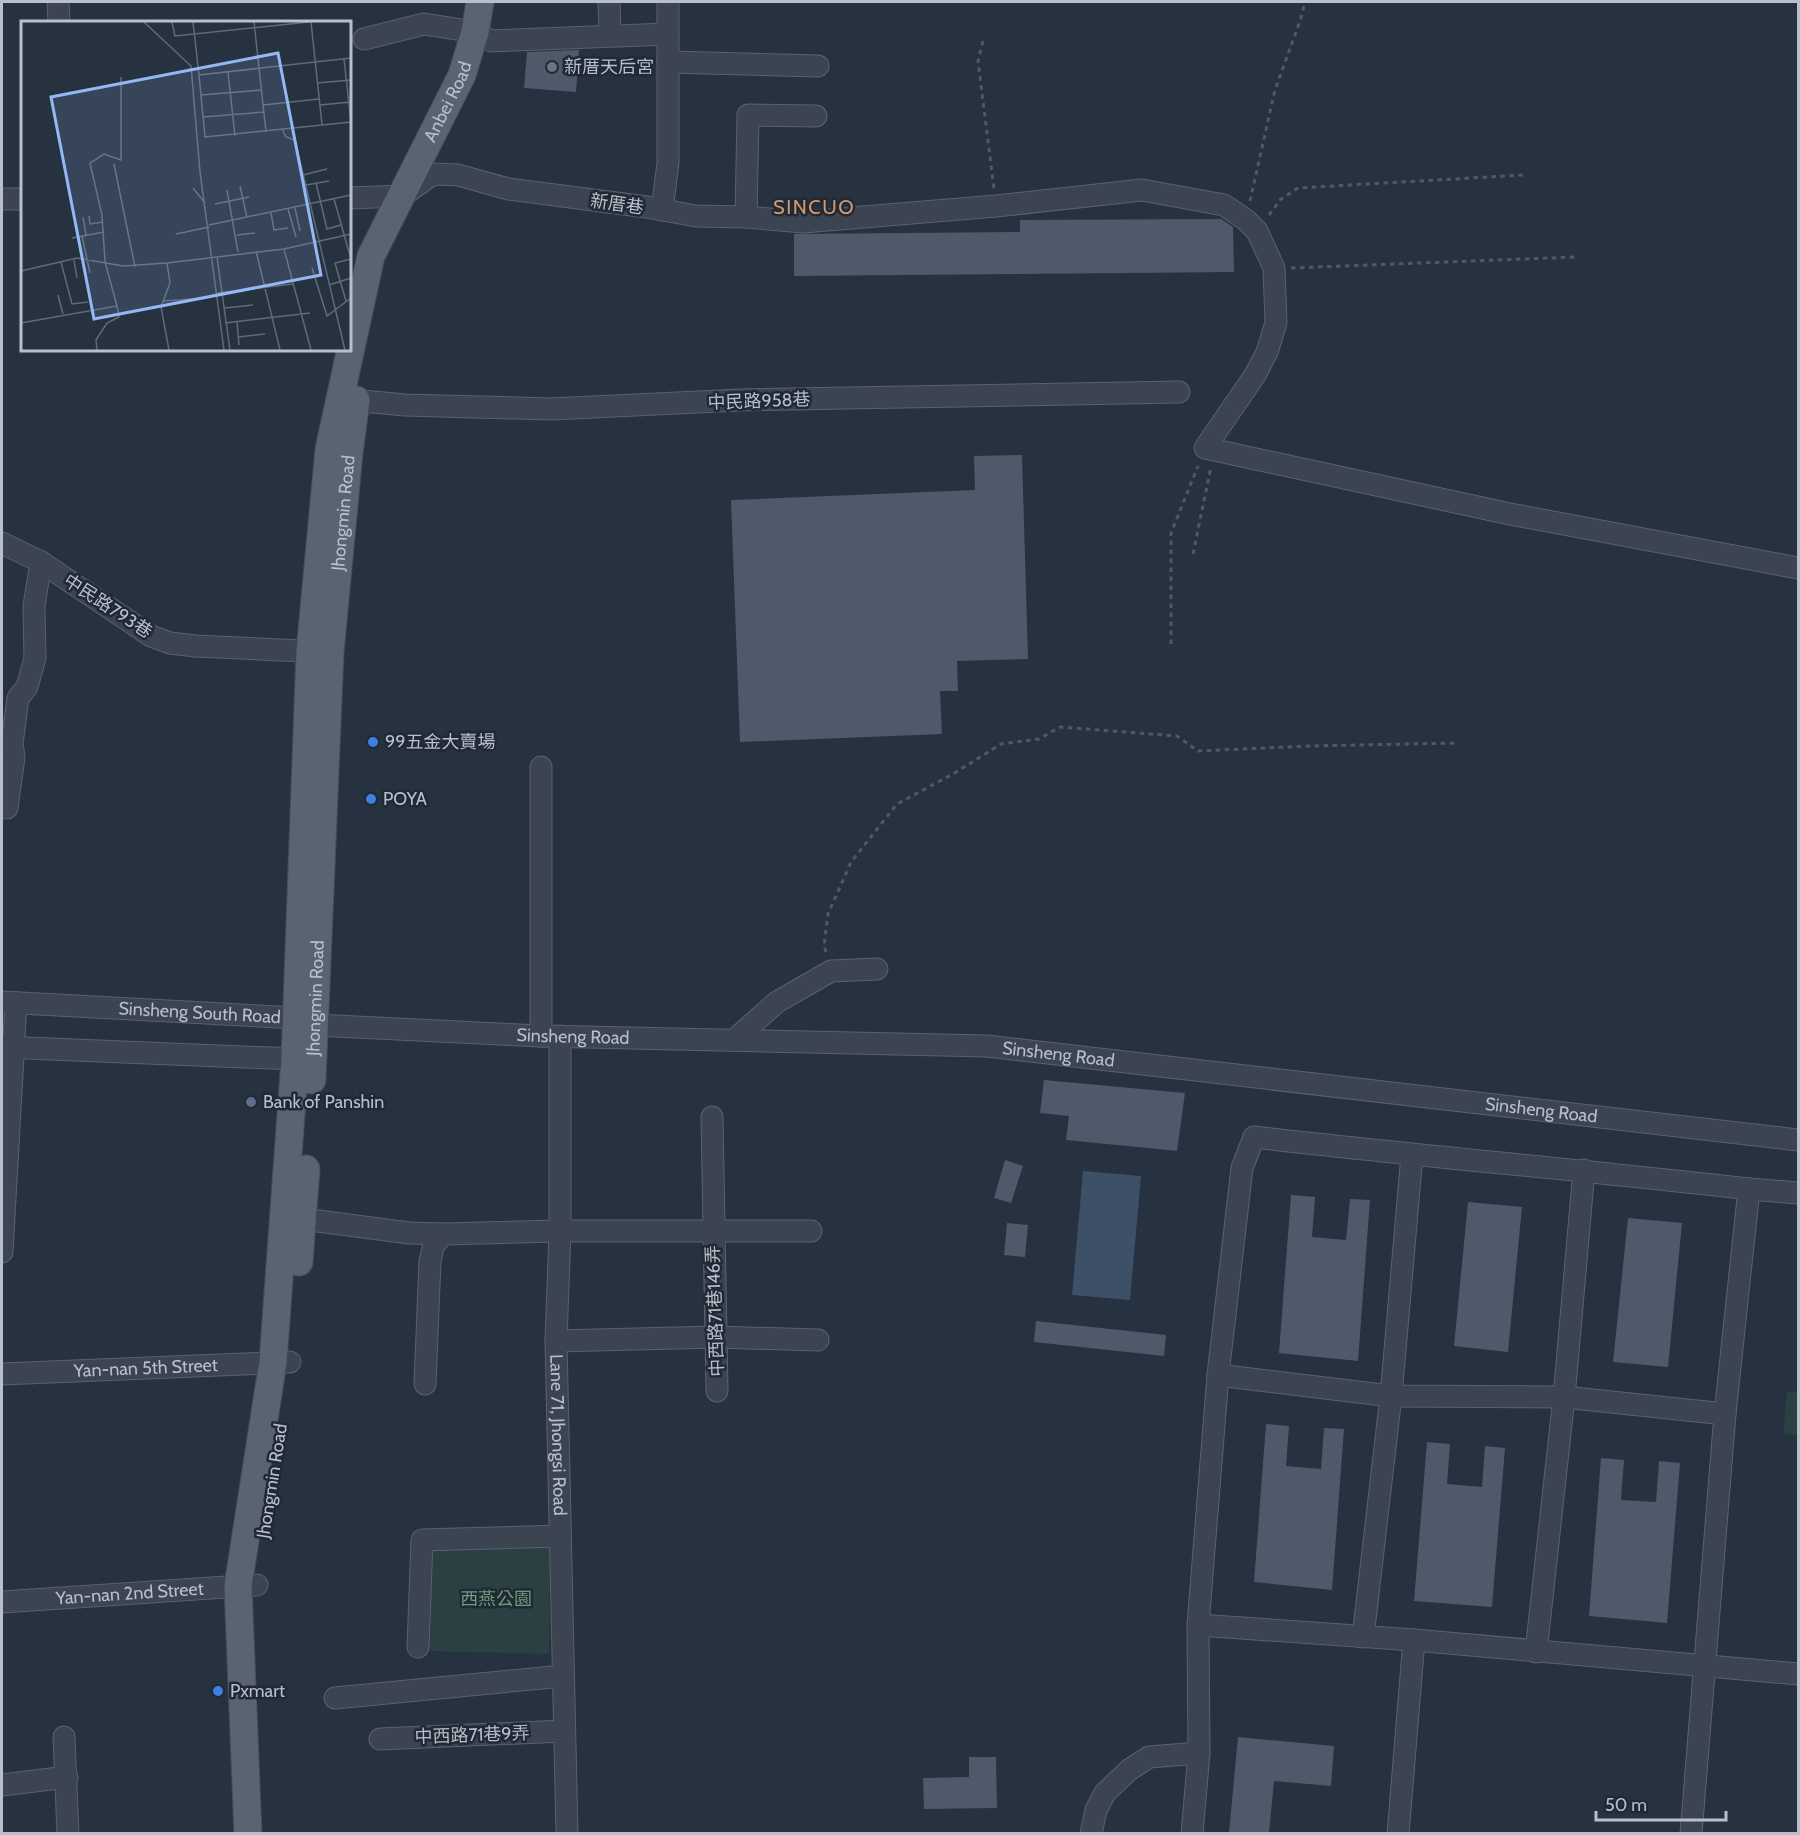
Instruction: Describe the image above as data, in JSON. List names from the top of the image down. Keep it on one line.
{"streets":{"main road":["Anbei Road","Jhongmin Road"],"street":["新厝巷","中民路958巷","中民路793巷","Sinsheng South Road","Sinsheng Road","中西路71巷146弄","Yan-nan 5th Street","Lane 71, Jhongsi Road","Yan-nan 2nd Street","中西路71巷9弄"]},"crossings":[["Anbei Road","新厝巷"],["Anbei Road","Jhongmin Road"],["新厝巷","Jhongmin Road"],["中民路958巷","Jhongmin Road"],["Jhongmin Road","中民路793巷"],["Jhongmin Road","Sinsheng South Road"],["Jhongmin Road","Sinsheng Road"],["Jhongmin Road","中西路71巷146弄"],["Jhongmin Road","Yan-nan 5th Street"],["Jhongmin Road","Yan-nan 2nd Street"],["Sinsheng South Road","Sinsheng Road"],["Sinsheng Road","Lane 71, Jhongsi Road"],["中西路71巷146弄","Lane 71, Jhongsi Road"],["Lane 71, Jhongsi Road","中西路71巷9弄"]],"districts":["SINCUO"],"parks":["西燕公園"],"places":["新厝天后宮","99五金大賣場","POYA","Bank of Panshin","Pxmart"],"scale_bar":"50 m"}
